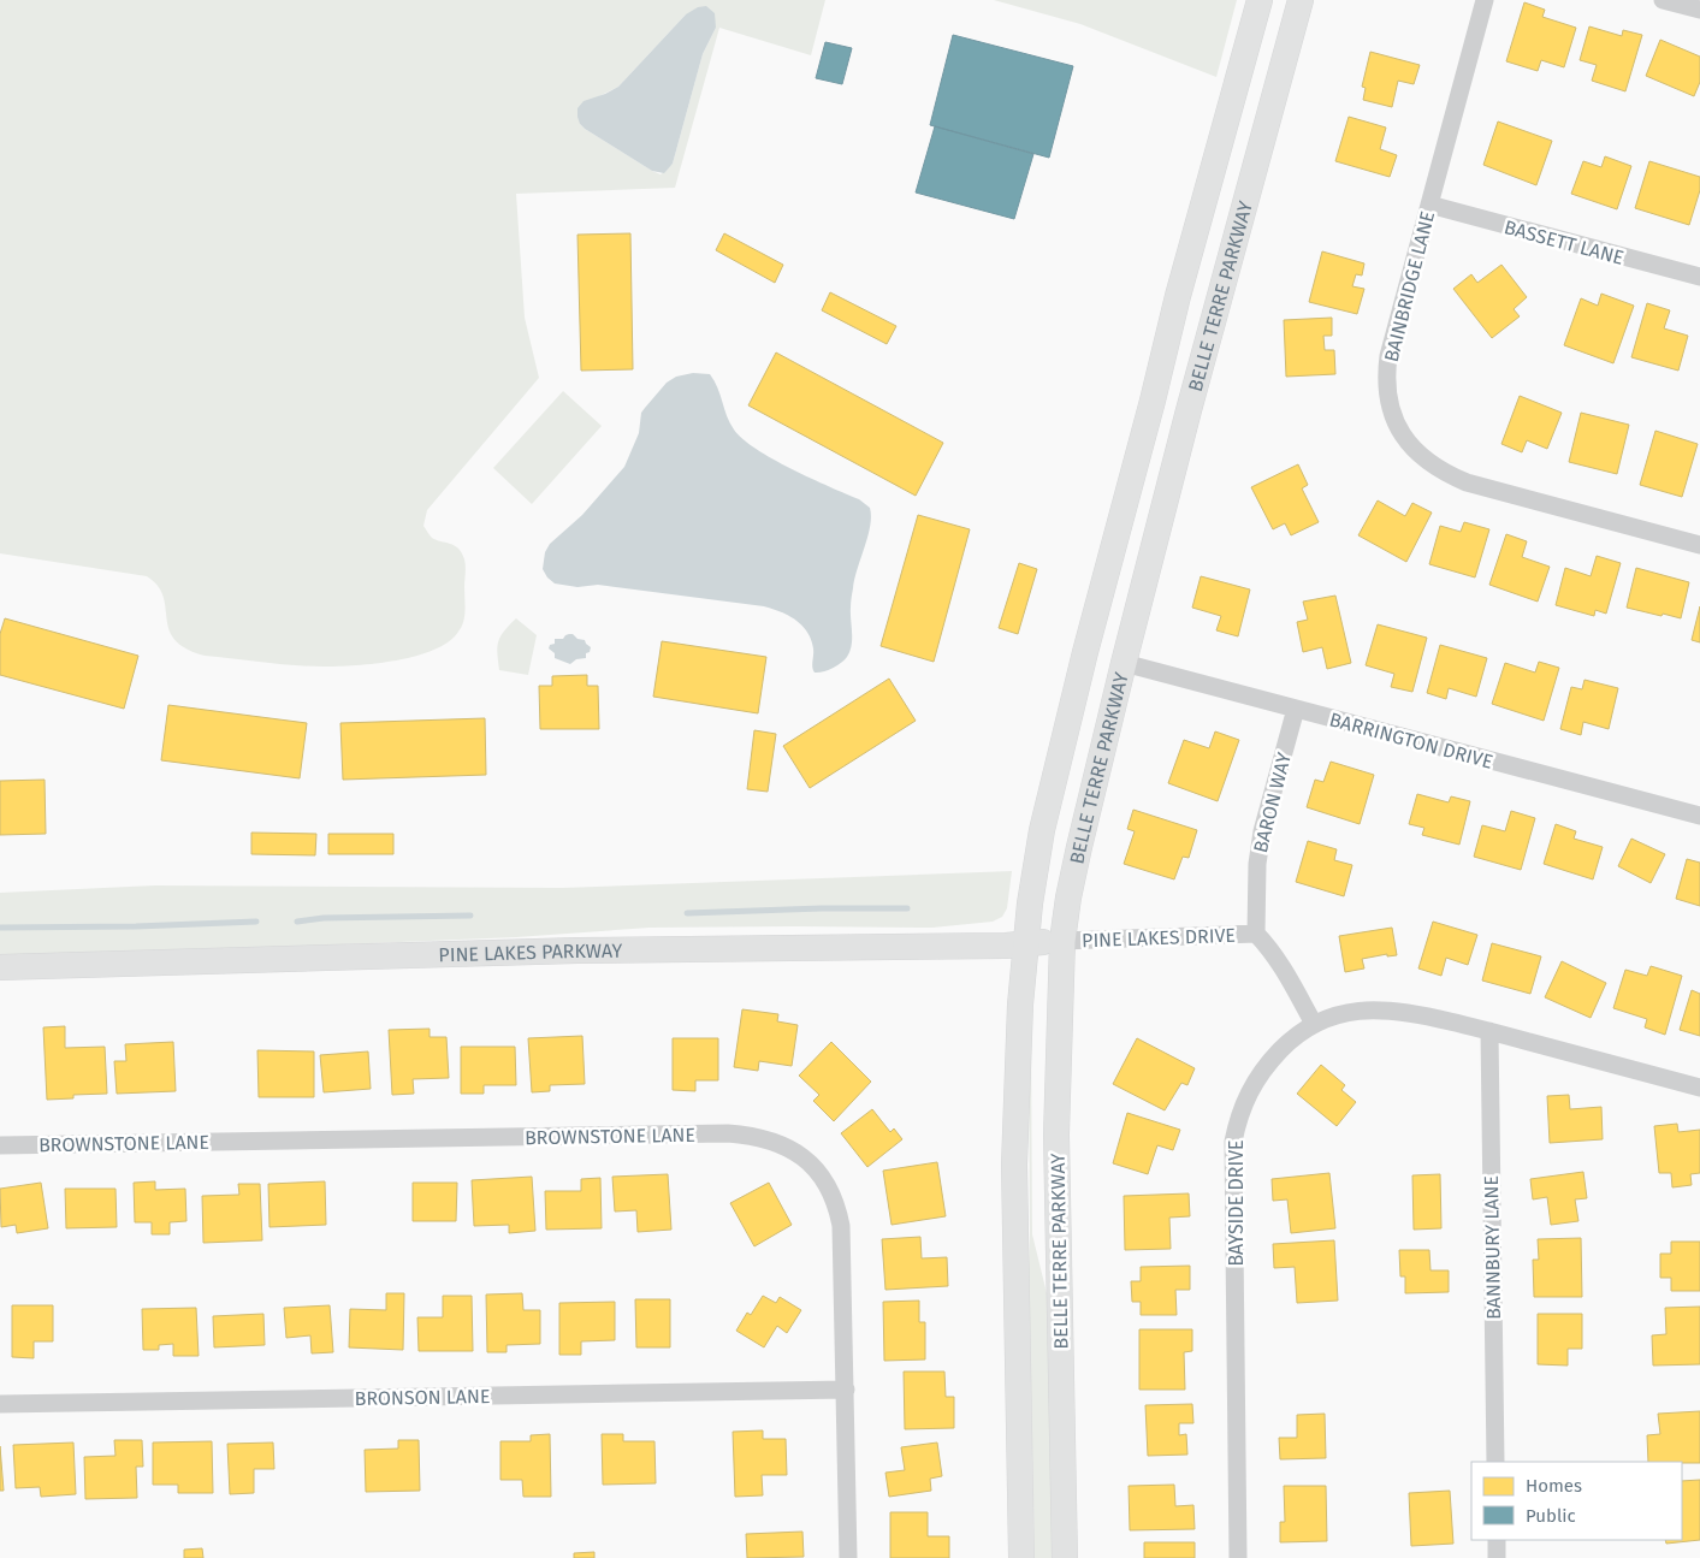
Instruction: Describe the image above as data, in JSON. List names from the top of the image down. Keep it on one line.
{"streets":{"main road":["BELLE TERRE PARKWAY","PINE LAKES PARKWAY"],"street":["BASSETT LANE","BAINBRIDGE LANE","BARRINGTON DRIVE","BARON WAY","PINE LAKES DRIVE","BROWNSTONE LANE","BAYSIDE DRIVE","BANNBURY LANE","BRONSON LANE"]},"crossings":[["BASSETT LANE","BAINBRIDGE LANE"],["BELLE TERRE PARKWAY","BARRINGTON DRIVE"],["BELLE TERRE PARKWAY","PINE LAKES DRIVE"],["BELLE TERRE PARKWAY","PINE LAKES PARKWAY"],["BARRINGTON DRIVE","BARON WAY"],["BARON WAY","PINE LAKES DRIVE"],["PINE LAKES DRIVE","PINE LAKES PARKWAY"],["PINE LAKES DRIVE","BAYSIDE DRIVE"],["BROWNSTONE LANE","BRONSON LANE"],["BAYSIDE DRIVE","BANNBURY LANE"]],"legend":["Homes","Public"]}
